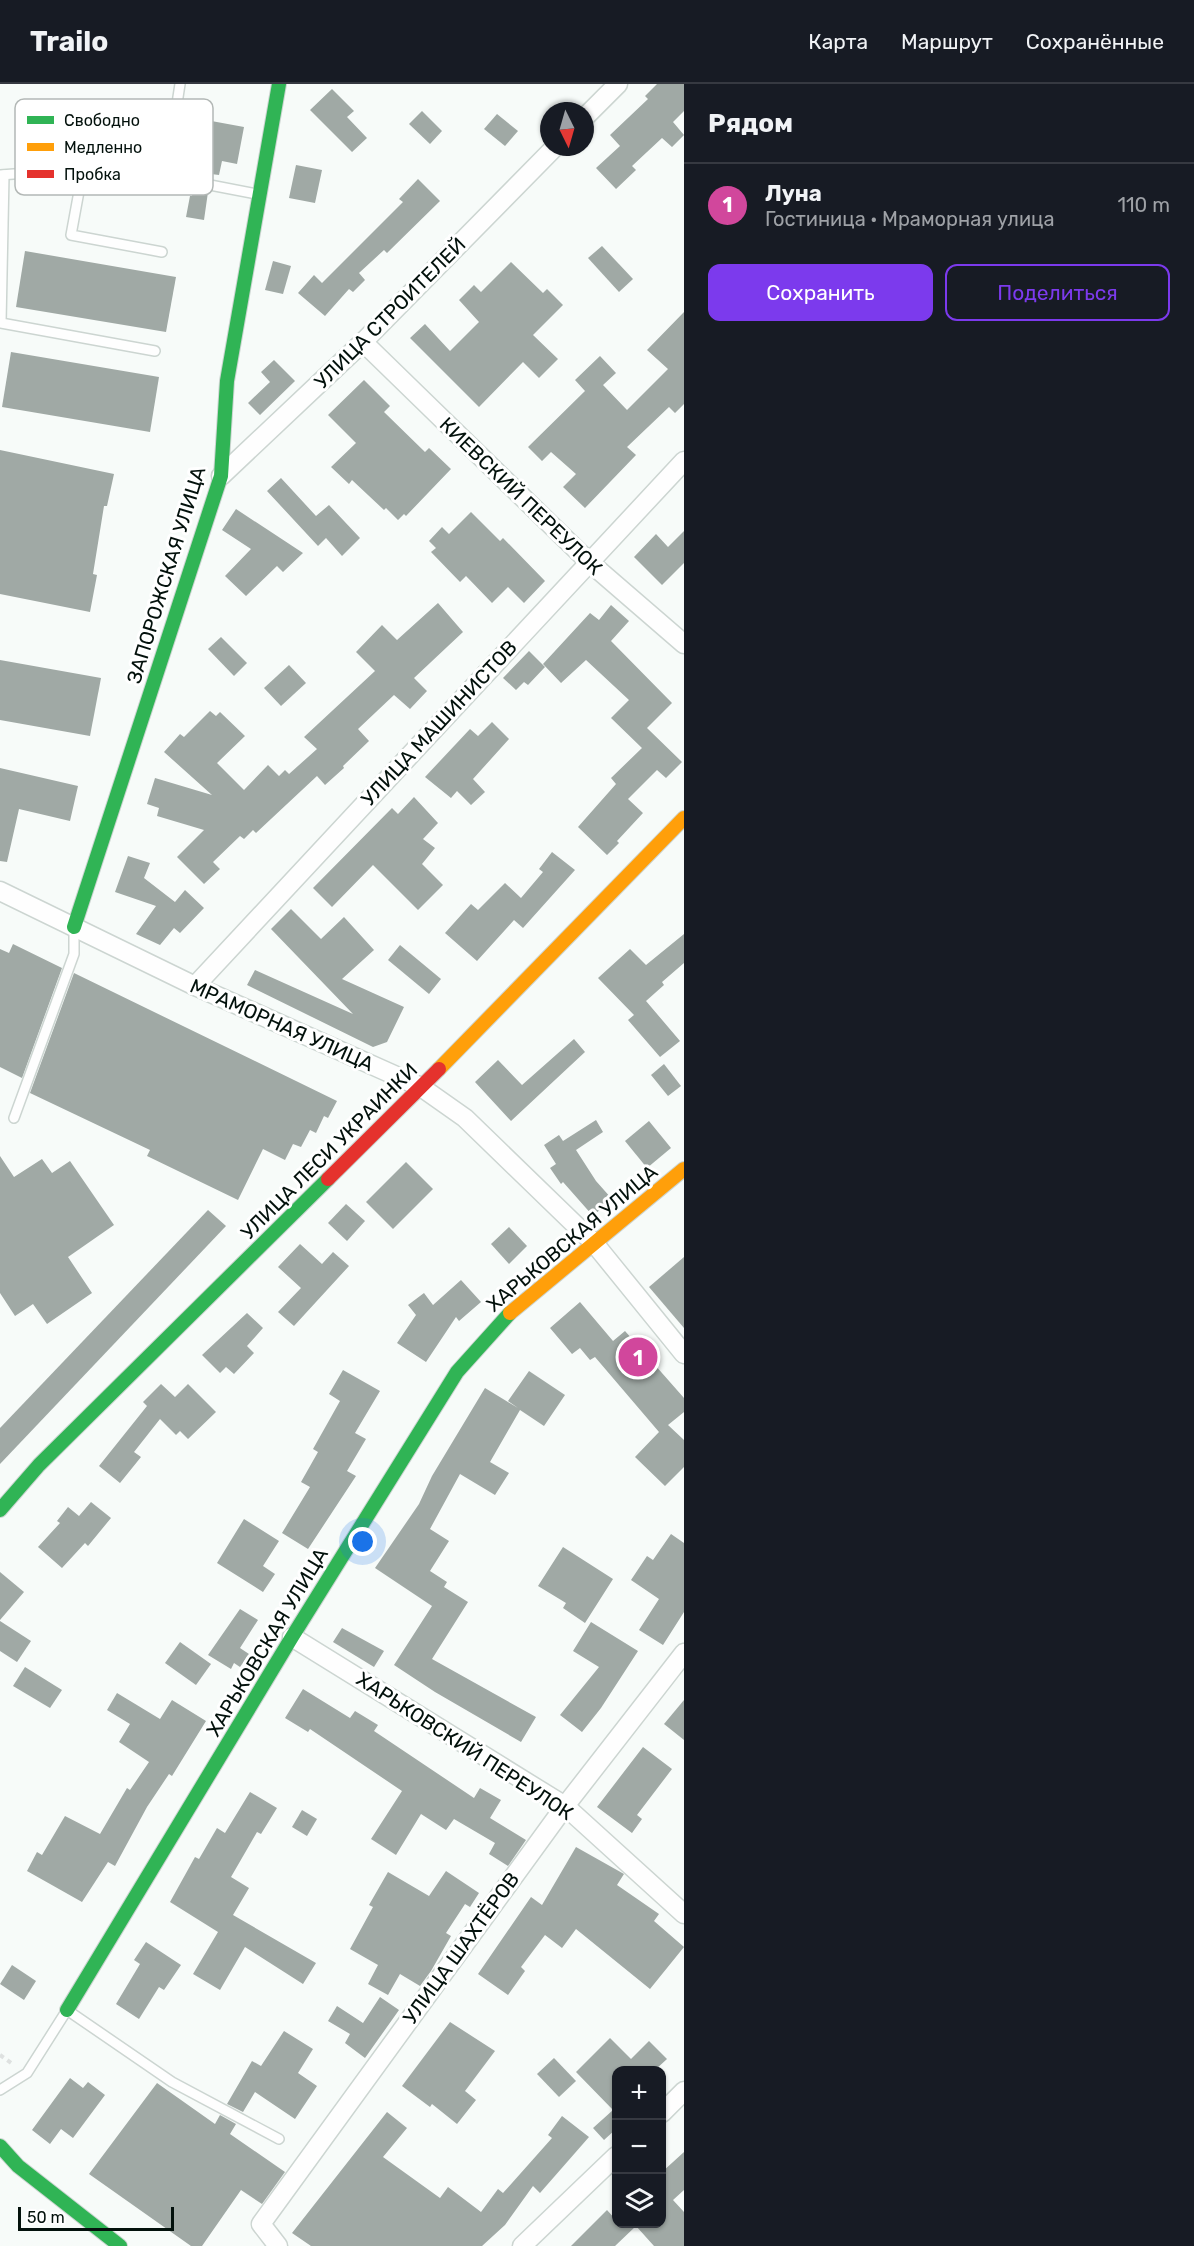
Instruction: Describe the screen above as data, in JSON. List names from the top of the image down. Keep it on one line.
{"streets":{"street":["УЛИЦА СТРОИТЕЛЕЙ","КИЕВСКИЙ ПЕРЕУЛОК","ЗАПОРОЖСКАЯ УЛИЦА","УЛИЦА МАШИНИСТОВ","МРАМОРНАЯ УЛИЦА","УЛИЦА ЛЕСИ УКРАИНКИ","ХАРЬКОВСКАЯ УЛИЦА","ХАРЬКОВСКИЙ ПЕРЕУЛОК","УЛИЦА ШАХТЁРОВ"]},"crossings":[["УЛИЦА СТРОИТЕЛЕЙ","КИЕВСКИЙ ПЕРЕУЛОК"],["УЛИЦА СТРОИТЕЛЕЙ","ЗАПОРОЖСКАЯ УЛИЦА"],["КИЕВСКИЙ ПЕРЕУЛОК","УЛИЦА МАШИНИСТОВ"],["ЗАПОРОЖСКАЯ УЛИЦА","МРАМОРНАЯ УЛИЦА"],["УЛИЦА МАШИНИСТОВ","МРАМОРНАЯ УЛИЦА"],["МРАМОРНАЯ УЛИЦА","УЛИЦА ЛЕСИ УКРАИНКИ"],["МРАМОРНАЯ УЛИЦА","ХАРЬКОВСКАЯ УЛИЦА"],["ХАРЬКОВСКАЯ УЛИЦА","ХАРЬКОВСКИЙ ПЕРЕУЛОК"],["ХАРЬКОВСКИЙ ПЕРЕУЛОК","УЛИЦА ШАХТЁРОВ"]],"legend":["Свободно","Медленно","Пробка"],"scale_bar":"50 m","north":"bottom","page":{"header":"Trailo","nav":["Карта","Маршрут","Сохранённые"],"heading":"Рядом","list":[{"mark":"1","name":"Луна","note":"Гостиница · Мраморная улица","value":"110 m"}],"buttons":["Сохранить","Поделиться"],"pins":"1","map_buttons":["+","−"],"scale":"50 m"}}
